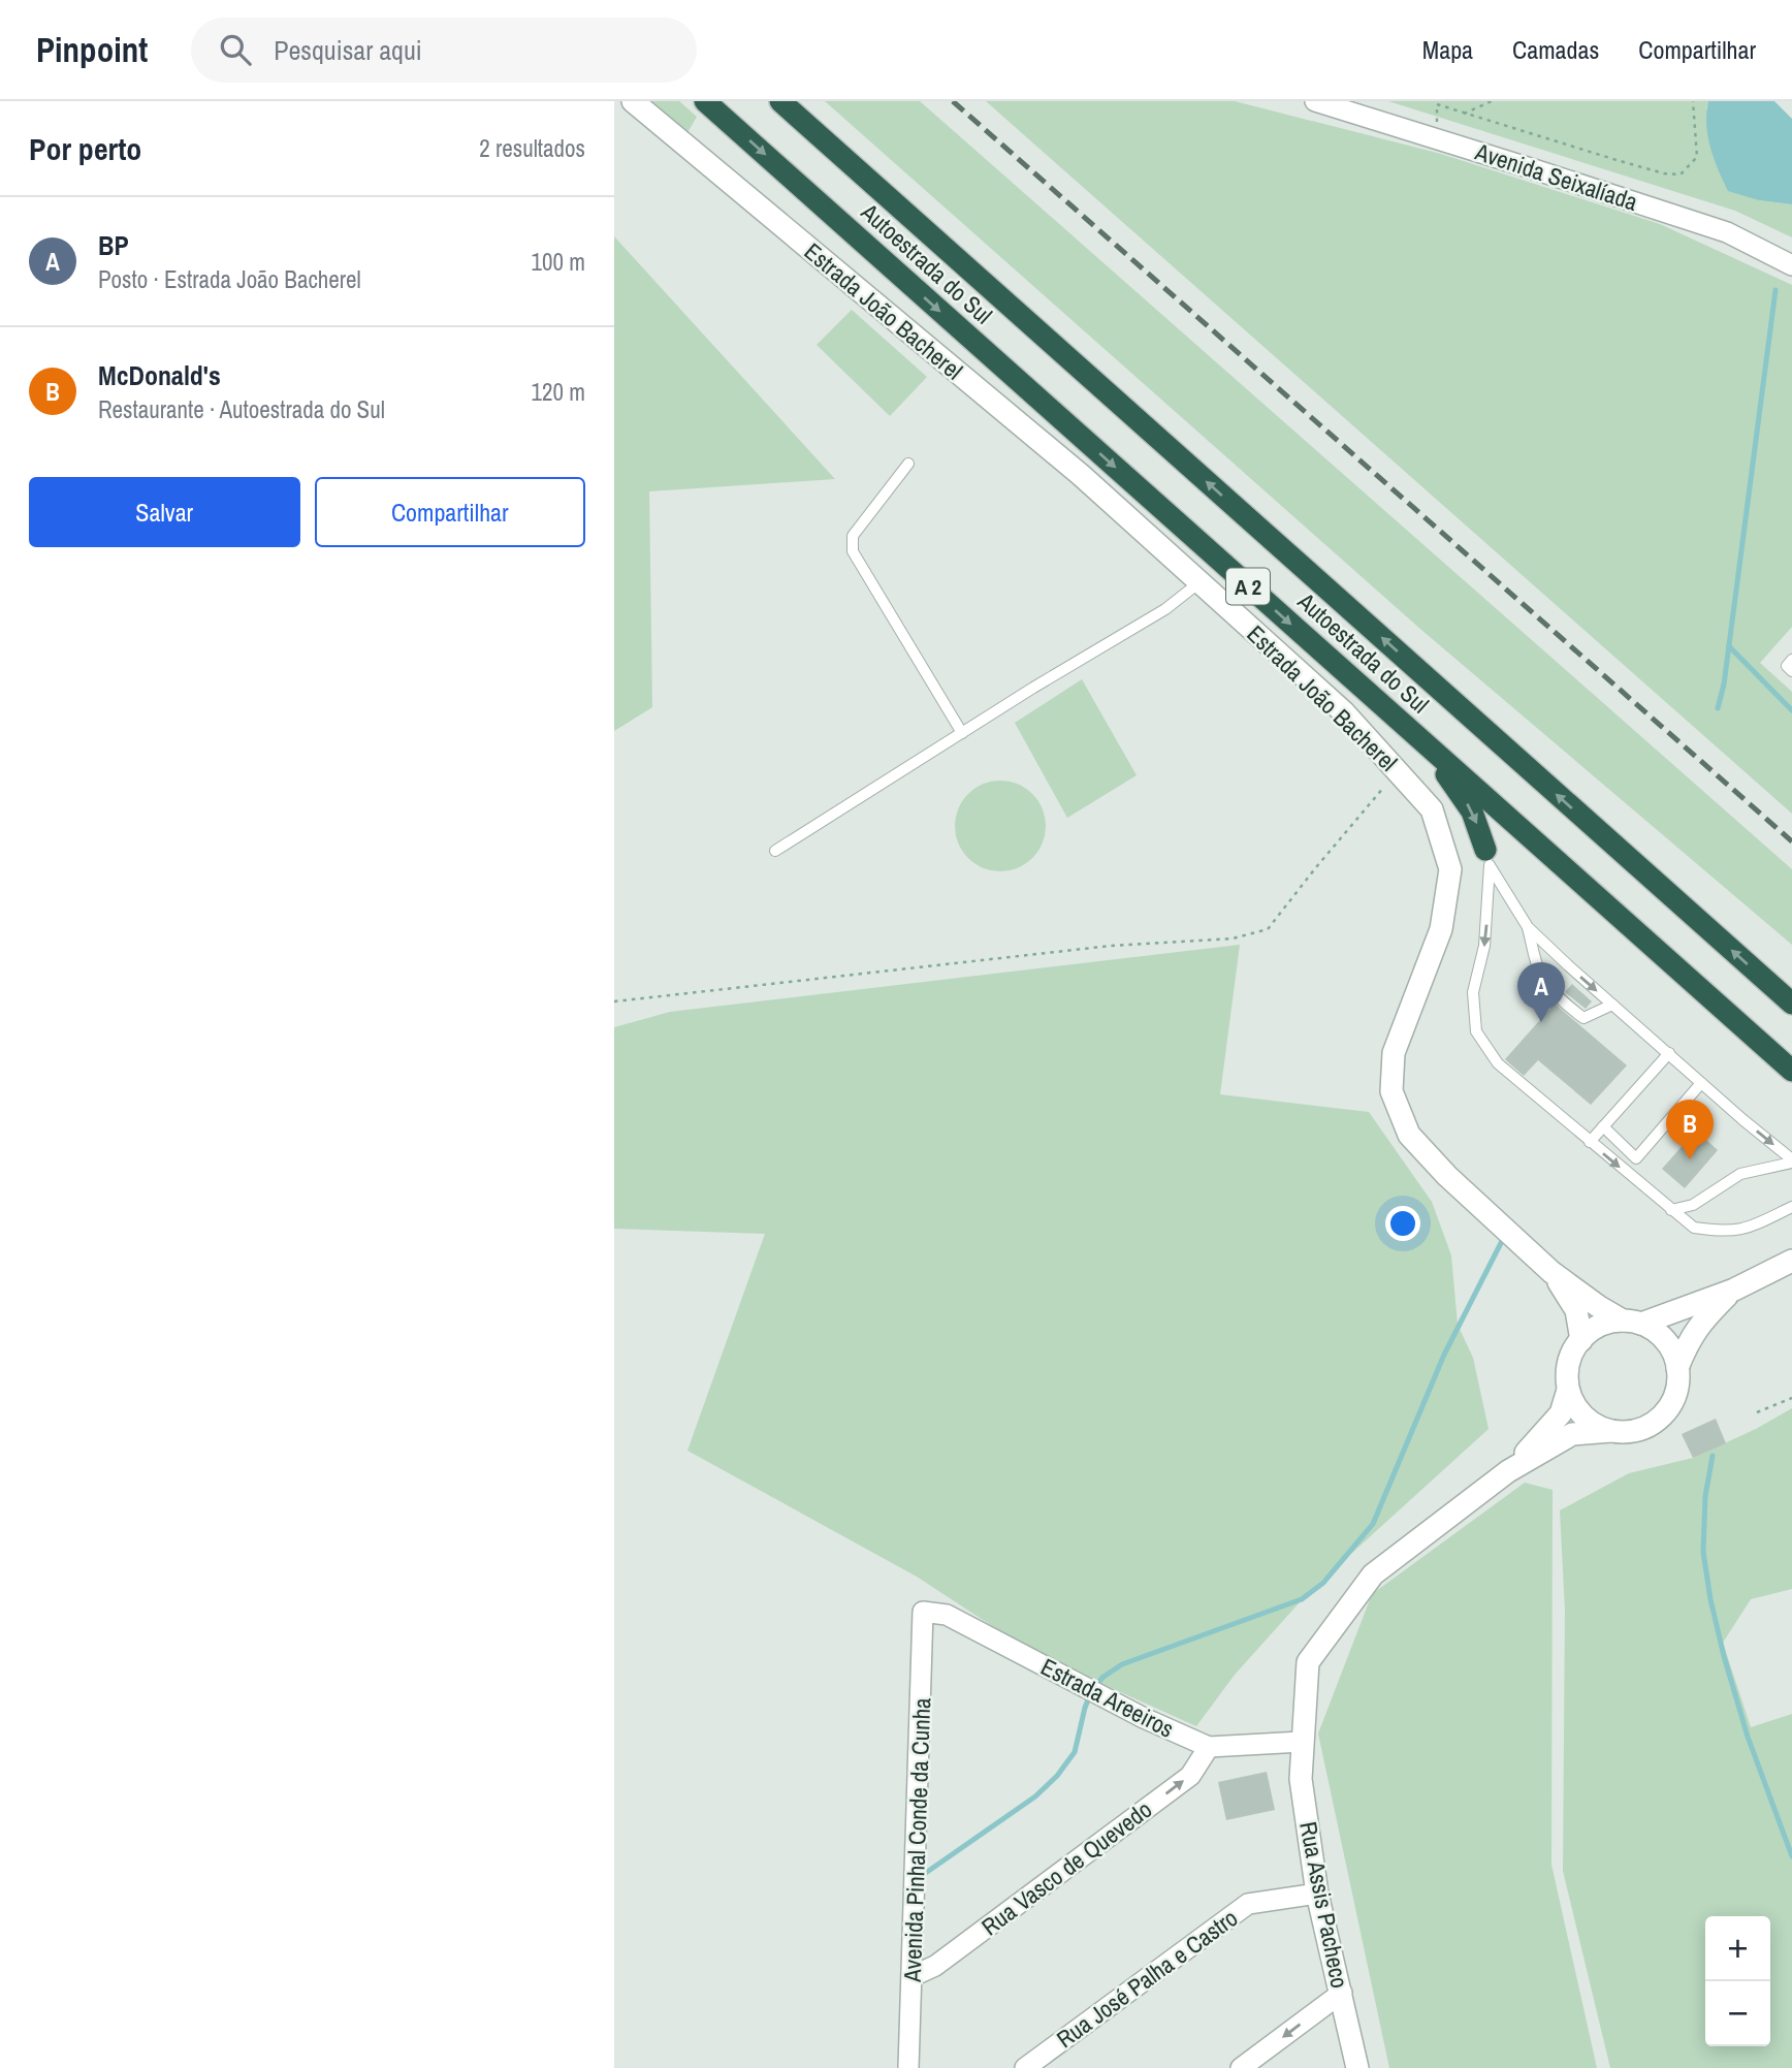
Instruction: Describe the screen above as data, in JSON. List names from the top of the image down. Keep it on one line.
{"streets":{"highway":["Autoestrada do Sul","A 2"],"street":["Avenida Seixalíada","Estrada João Bacherel","Estrada Areeiros","Avenida Pinhal Conde da Cunha","Rua Vasco de Quevedo","Rua Assis Pacheco","Rua José Palha e Castro"]},"crossings":[["Estrada Areeiros","Avenida Pinhal Conde da Cunha"],["Estrada Areeiros","Rua Vasco de Quevedo"],["Estrada Areeiros","Rua Assis Pacheco"],["Avenida Pinhal Conde da Cunha","Rua Vasco de Quevedo"],["Rua Assis Pacheco","Rua José Palha e Castro"]],"one_way":["Rua Vasco de Quevedo"],"page":{"header":"Pinpoint","search":"Pesquisar aqui","nav":["Mapa","Camadas","Compartilhar"],"heading":["Por perto","2 resultados"],"list":[{"mark":"A","name":"BP","note":"Posto · Estrada João Bacherel","value":"100 m"},{"mark":"B","name":"McDonald's","note":"Restaurante · Autoestrada do Sul","value":"120 m"}],"buttons":["Salvar","Compartilhar"],"pins":["A","B"],"map_buttons":["+","−"]}}
